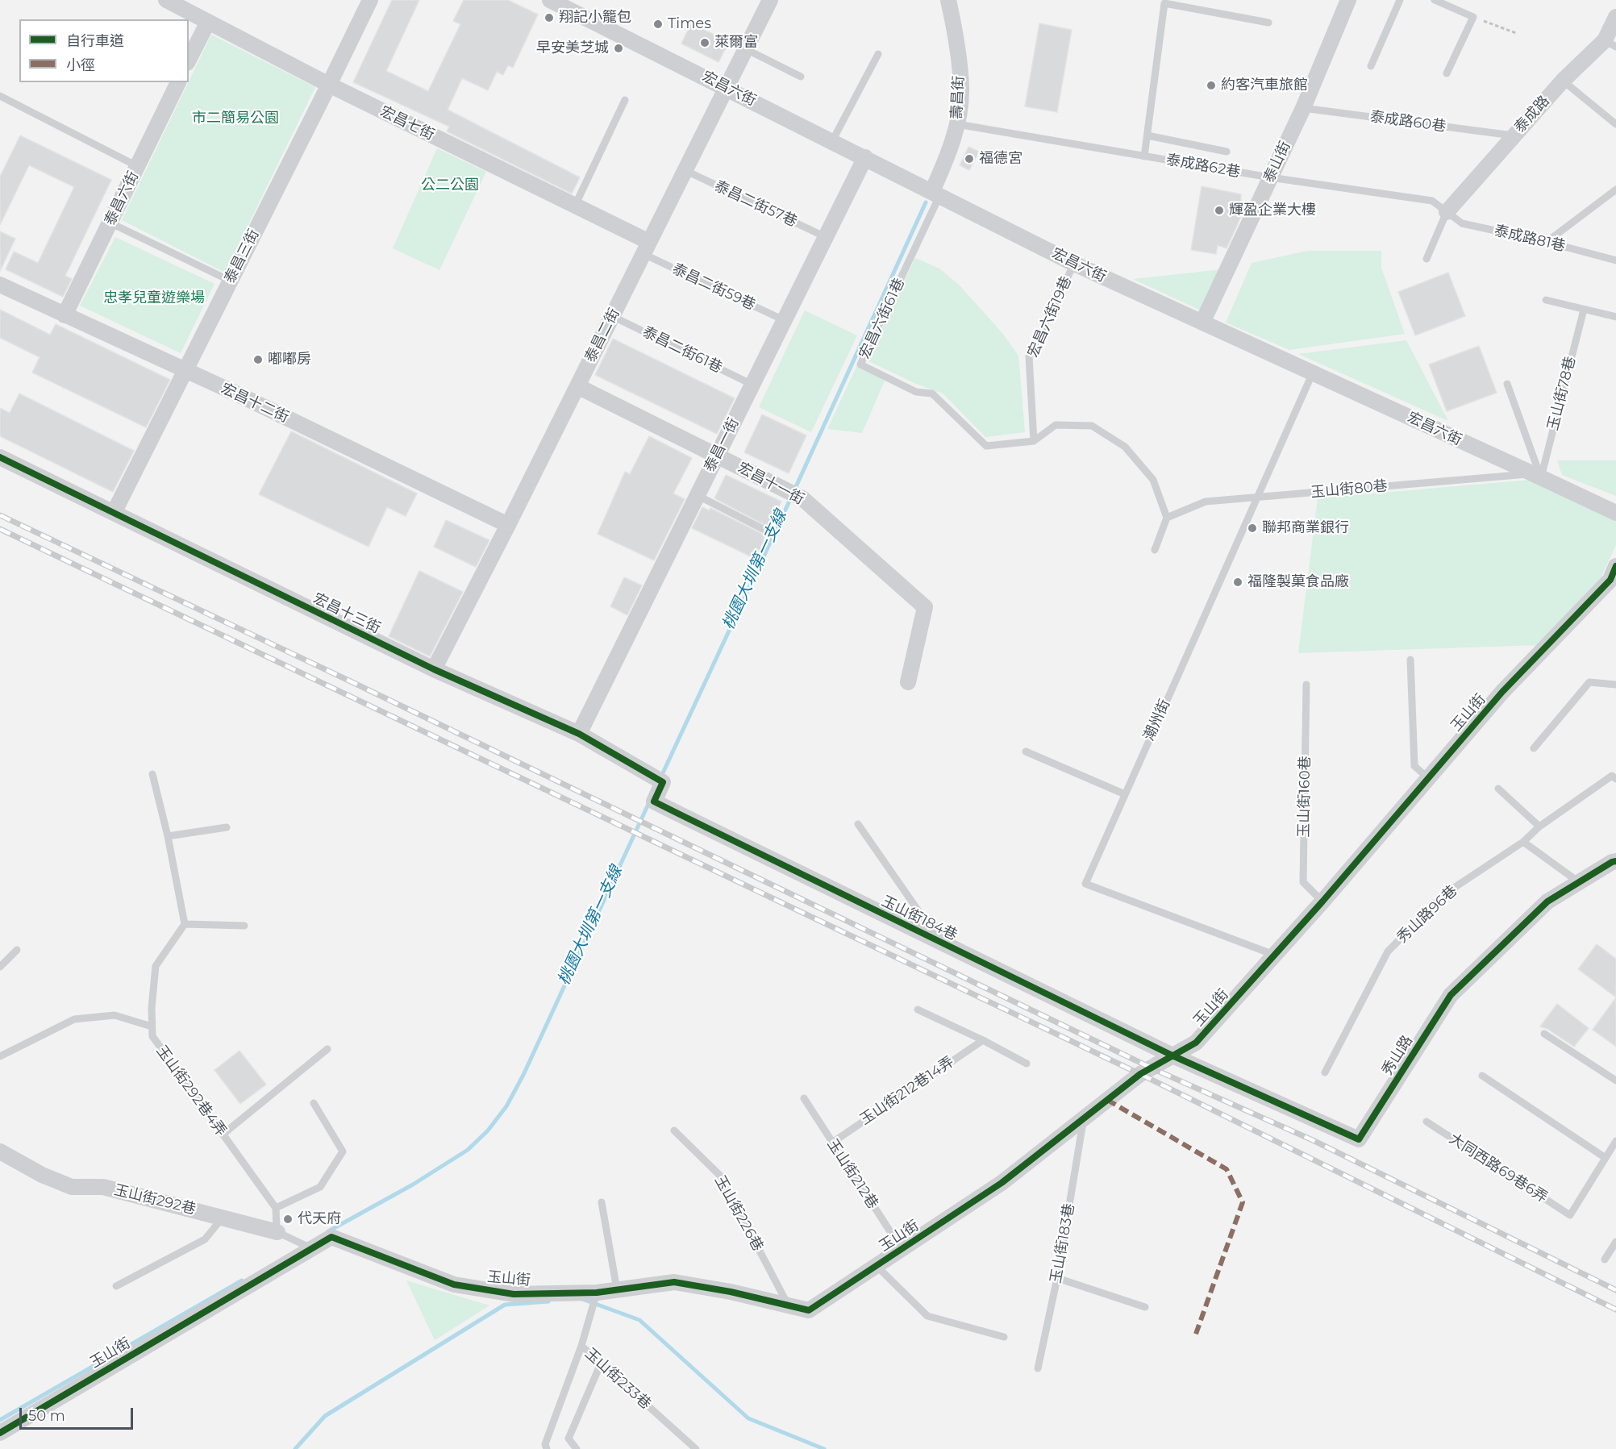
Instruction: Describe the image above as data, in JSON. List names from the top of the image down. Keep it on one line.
{"streets":{"street":["宏昌六街","壽昌街","泰成路","宏昌七街","泰山街","泰昌六街","泰昌三街","泰昌二街","宏昌十二街","泰昌一街","宏昌十一街","宏昌十三街","玉山街","玉山街184巷","秀山路","玉山街292巷"],"lane":["泰成路60巷","泰成路62巷","泰昌二街57巷","泰成路81巷","泰昌二街59巷","宏昌六街19巷","宏昌六街61巷","泰昌二街61巷","玉山街78巷","玉山街80巷","潮州街","玉山街160巷","秀山路96巷","玉山街292巷4弄","玉山街212巷14弄","大同西路69巷6弄","玉山街212巷","玉山街226巷","玉山街183巷","玉山街233巷"]},"crossings":[["宏昌六街","壽昌街"],["宏昌六街","泰山街"],["宏昌六街","宏昌六街19巷"],["宏昌六街","宏昌六街61巷"],["宏昌六街","泰昌二街"],["宏昌六街","玉山街78巷"],["宏昌六街","泰昌一街"],["宏昌六街","玉山街80巷"],["宏昌六街","潮州街"],["壽昌街","泰成路62巷"],["壽昌街","宏昌六街61巷"],["泰成路","泰成路60巷"],["泰成路","泰成路62巷"],["泰成路","泰成路81巷"],["泰成路60巷","泰山街"],["宏昌七街","泰昌三街"],["宏昌七街","泰昌二街59巷"],["宏昌七街","泰昌二街"],["泰山街","泰成路62巷"],["泰成路62巷","泰成路81巷"],["泰昌六街","宏昌十二街"],["泰昌二街57巷","泰昌二街"],["泰昌二街57巷","泰昌一街"],["泰昌三街","宏昌十二街"],["泰昌三街","宏昌十三街"],["泰昌二街59巷","泰昌二街"],["泰昌二街59巷","泰昌一街"],["宏昌六街19巷","宏昌六街61巷"],["泰昌二街","泰昌二街61巷"],["泰昌二街","宏昌十二街"],["泰昌二街","宏昌十一街"],["泰昌二街","宏昌十三街"],["泰昌二街61巷","泰昌一街"],["玉山街78巷","玉山街80巷"],["泰昌一街","宏昌十一街"],["泰昌一街","宏昌十三街"],["玉山街80巷","潮州街"],["宏昌十三街","玉山街184巷"],["玉山街","潮州街"],["玉山街","玉山街160巷"],["玉山街","玉山街184巷"],["玉山街","秀山路"],["玉山街","玉山街212巷"],["玉山街","玉山街292巷"],["玉山街","玉山街226巷"],["玉山街","玉山街183巷"],["玉山街","玉山街233巷"],["玉山街184巷","秀山路"],["玉山街212巷14弄","玉山街212巷"]],"water":["桃園大圳第一支線"],"parks":["市二簡易公園","公二公園","忠孝兒童遊樂場"],"places":["翔記小籠包","Times","萊爾富","早安美芝城","約客汽車旅館","福德宮","輝盈企業大樓","嘟嘟房","聯邦商業銀行","福隆製菓食品廠","代天府"],"legend":["自行車道","小徑"],"scale_bar":"50 m"}
